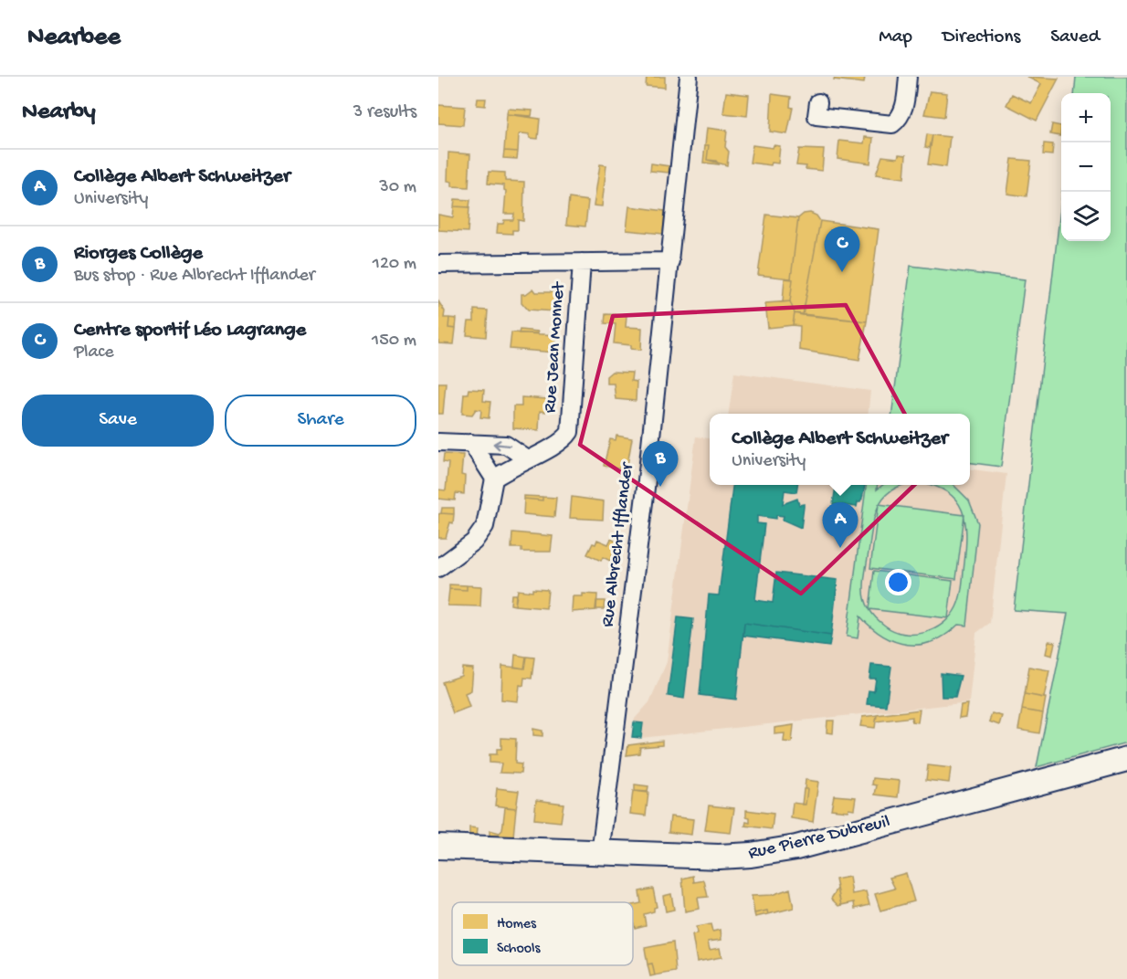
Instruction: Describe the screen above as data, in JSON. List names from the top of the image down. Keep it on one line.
{"streets":{"street":["Rue Jean Monnet","Rue Albrecht Ifflander","Rue Pierre Dubreuil"]},"crossings":[["Rue Albrecht Ifflander","Rue Pierre Dubreuil"]],"legend":["Homes","Schools"],"page":{"header":"Nearbee","nav":["Map","Directions","Saved"],"heading":["Nearby","3 results"],"map_buttons":["+","−"],"list":[{"mark":"A","name":"Collège Albert Schweitzer","note":"University","value":"30 m"},{"mark":"B","name":"Riorges Collège","note":"Bus stop · Rue Albrecht Ifflander","value":"120 m"},{"mark":"C","name":"Centre sportif Léo Lagrange","note":"Place","value":"150 m"}],"pins":["C","B","A"],"buttons":["Save","Share"],"popup":["Collège Albert Schweitzer","University"]}}
